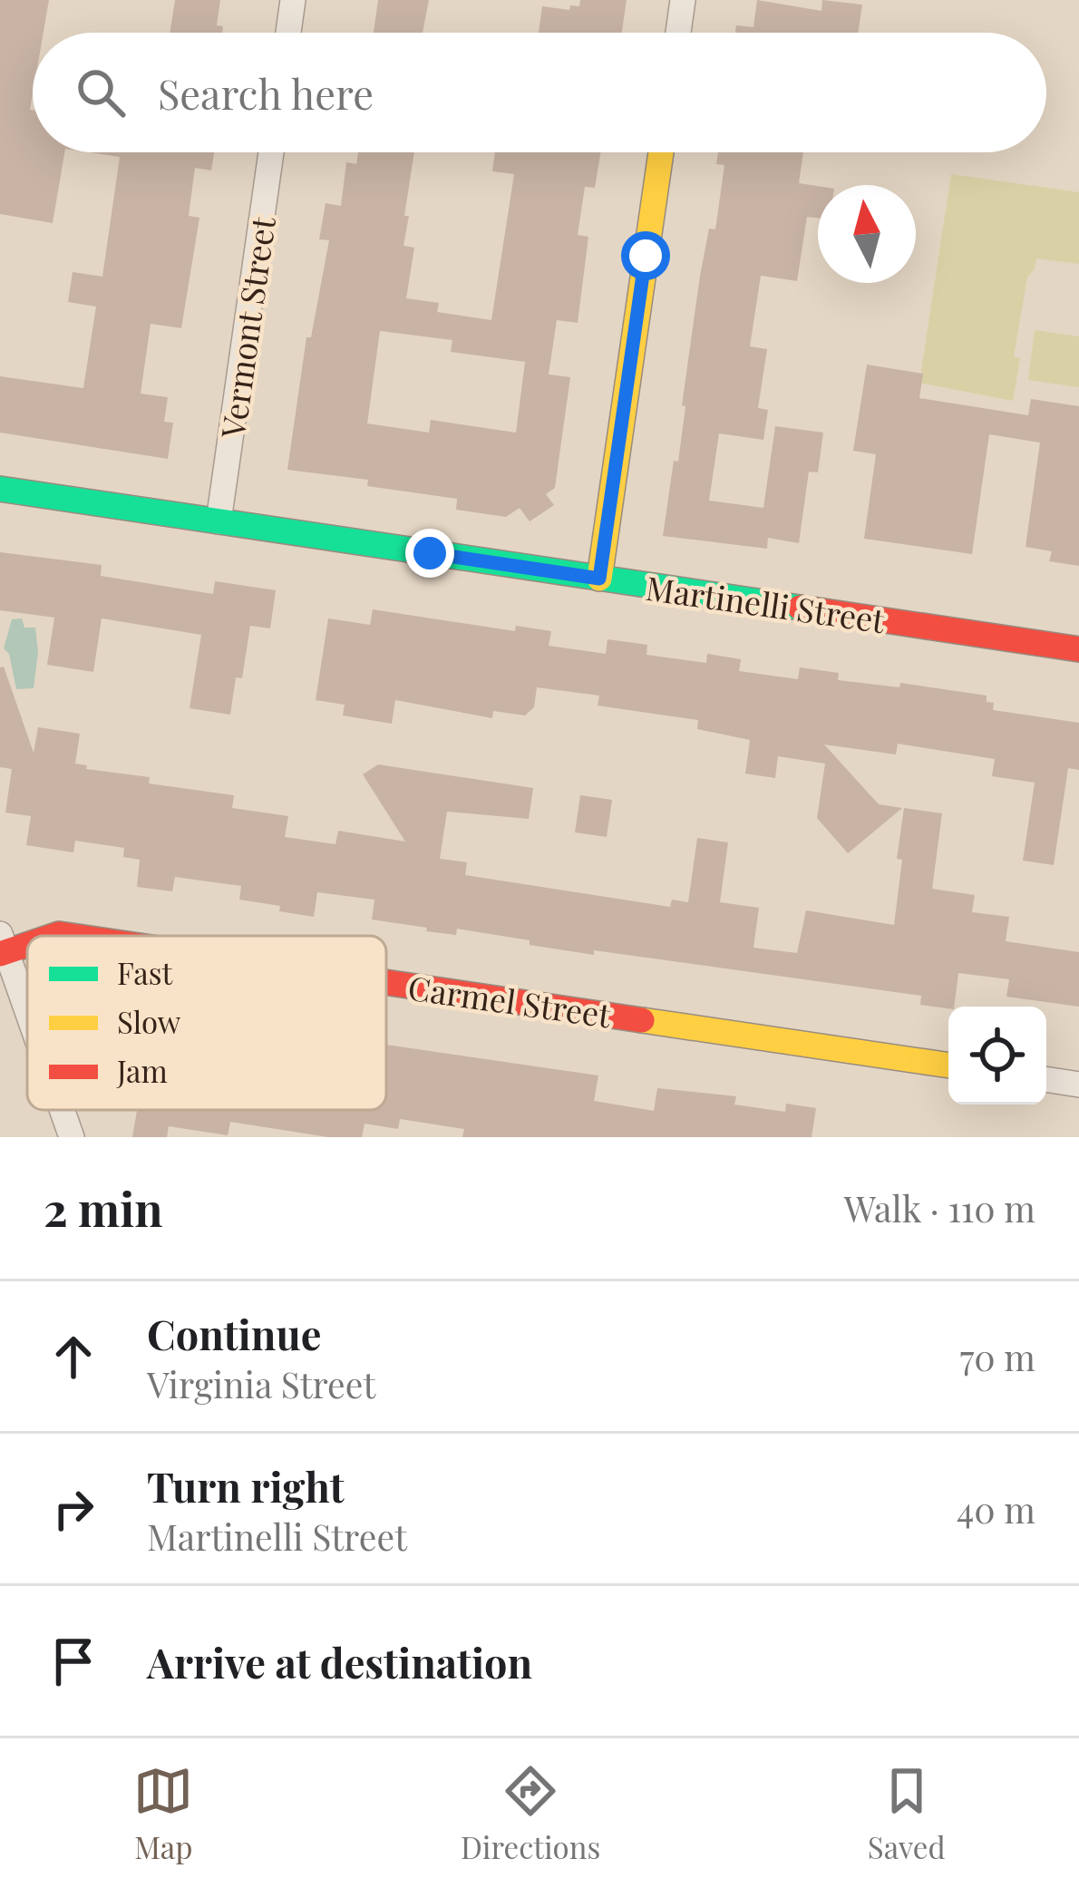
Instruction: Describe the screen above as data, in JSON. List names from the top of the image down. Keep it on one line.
{"streets":{"street":["Vermont Street","Martinelli Street","Carmel Street"]},"crossings":[["Vermont Street","Martinelli Street"]],"legend":["Fast","Slow","Jam"],"north":"top","page":{"search":"Search here","heading":["2 min","Walk · 110 m"],"list":[["Continue","Virginia Street","70 m"],["Turn right","Martinelli Street","40 m"],"Arrive at destination"],"nav":["Map","Directions","Saved"]}}
